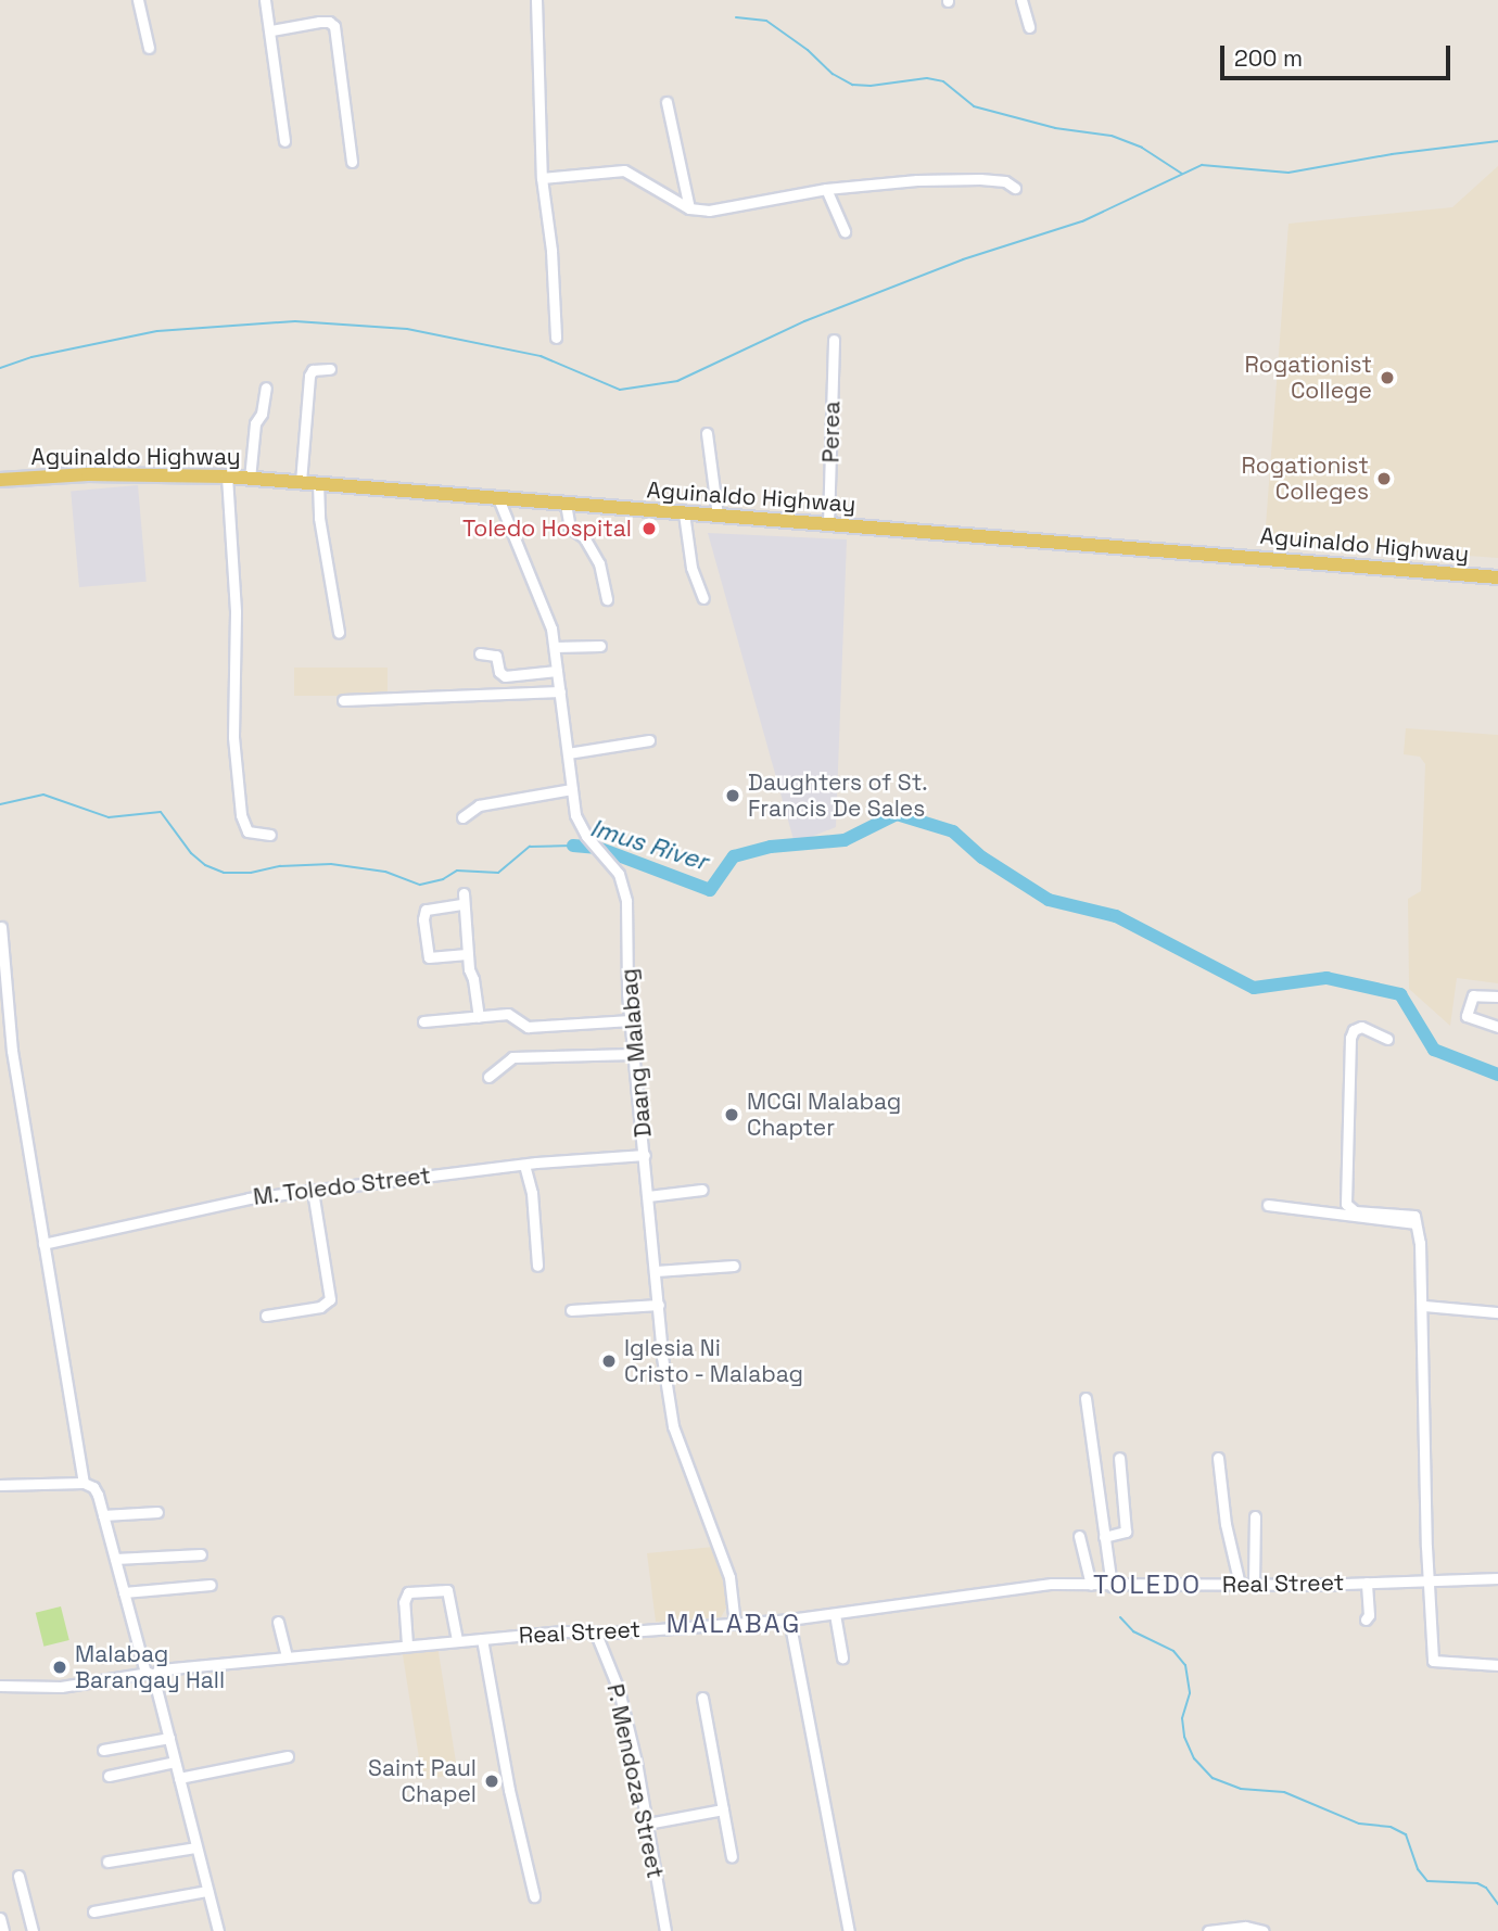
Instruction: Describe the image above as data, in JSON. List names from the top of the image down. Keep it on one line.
{"streets":{"main road":["Aguinaldo Highway"],"street":["Perea","Daang Malabag","M. Toledo Street","Real Street","P. Mendoza Street"]},"crossings":[["Perea","Aguinaldo Highway"],["Aguinaldo Highway","Daang Malabag"],["Daang Malabag","M. Toledo Street"],["Daang Malabag","Real Street"],["Real Street","P. Mendoza Street"]],"districts":["TOLEDO","MALABAG"],"water":["Imus River"],"places":["Rogationist College","Rogationist Colleges","Toledo Hospital","Daughters of St. Francis De Sales","MCGI Malabag Chapter","Iglesia Ni Cristo - Malabag","Malabag Barangay Hall","Saint Paul Chapel"],"scale_bar":"200 m"}
